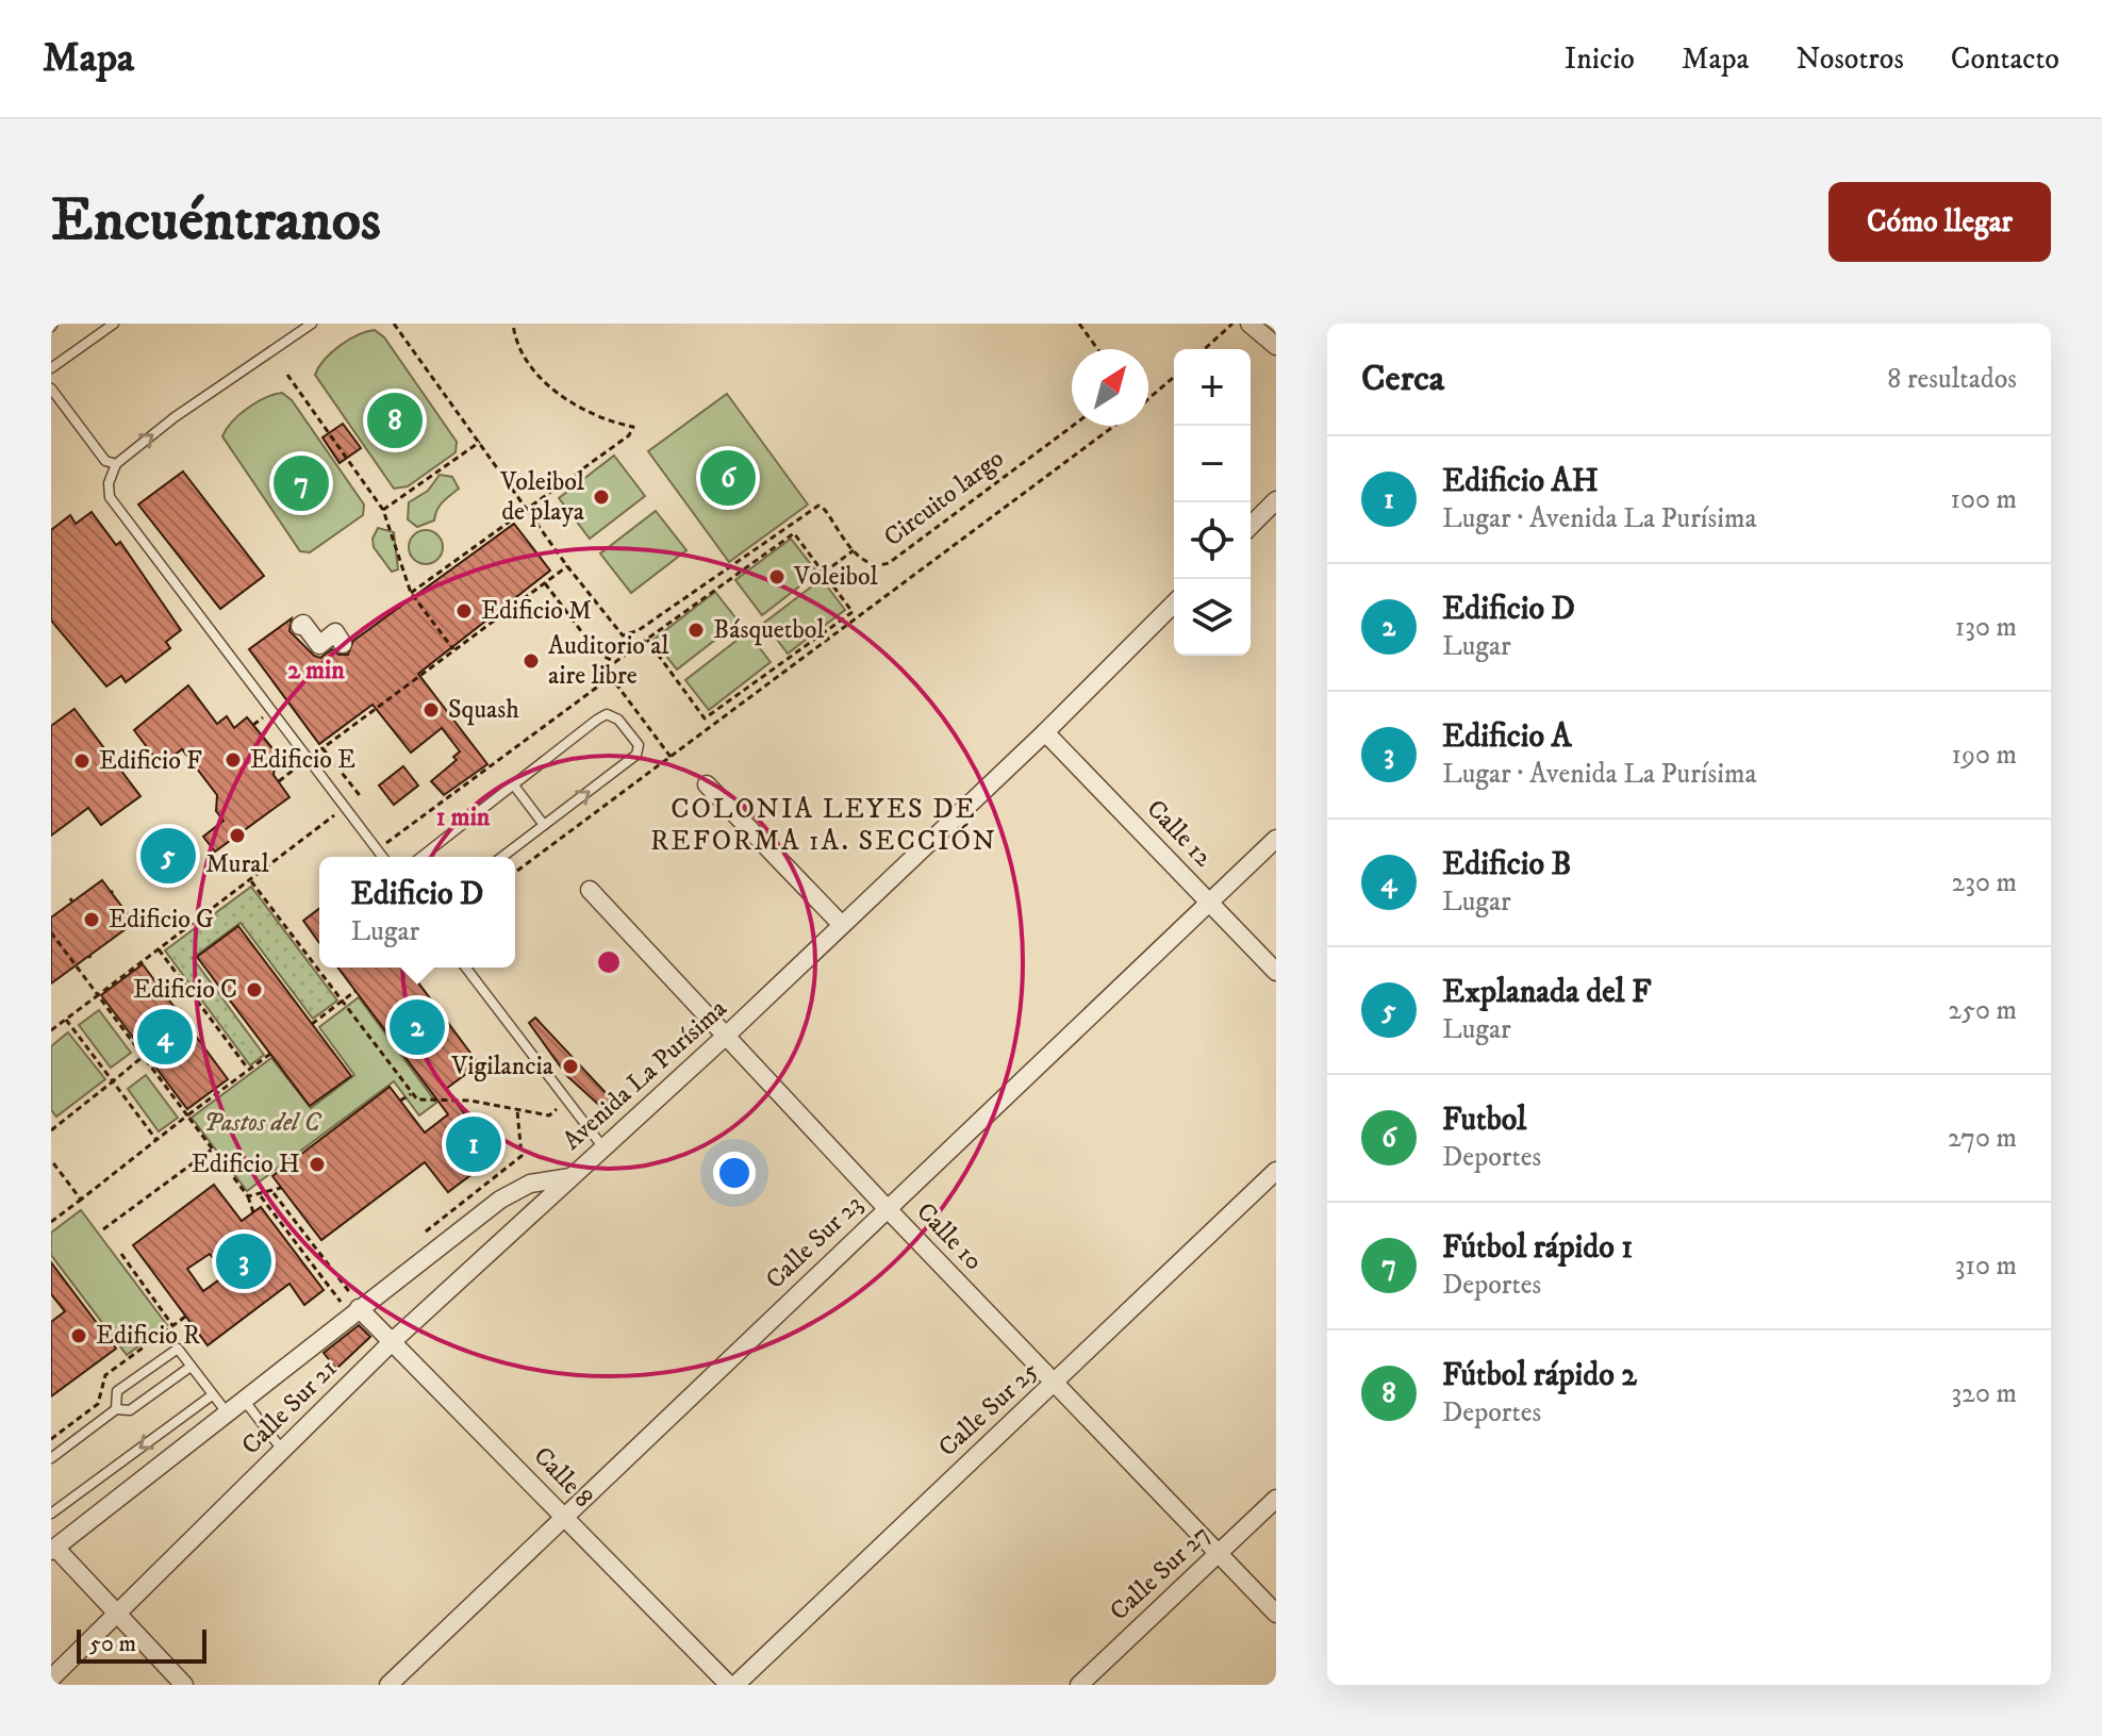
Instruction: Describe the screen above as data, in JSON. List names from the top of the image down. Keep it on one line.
{"streets":{"street":["Calle 12","Avenida La Purísima","Calle 10","Calle Sur 23","Calle Sur 21","Calle Sur 25","Calle 8","Calle Sur 27"],"path":["Circuito largo"]},"crossings":[["Calle 12","Avenida La Purísima"],["Calle 12","Calle Sur 23"],["Avenida La Purísima","Calle 10"],["Avenida La Purísima","Calle Sur 21"],["Avenida La Purísima","Calle 8"],["Calle 10","Calle Sur 23"],["Calle 10","Calle Sur 25"],["Calle 10","Calle Sur 27"],["Calle Sur 23","Calle 8"],["Calle Sur 21","Calle 8"],["Calle Sur 25","Calle 8"]],"districts":["COLONIA LEYES DE REFORMA 1A. SECCIÓN"],"parks":["Pastos del C"],"places":["Voleibol de playa","Voleibol","Edificio M","Básquetbol","Auditorio al aire libre","Squash","Edificio E","Edificio F","Mural","Edificio G","Edificio C","Vigilancia","Edificio H","Edificio R"],"scale_bar":"50 m","north":"top right","page":{"header":"Mapa","nav":["Inicio","Mapa","Nosotros","Contacto"],"buttons":"Cómo llegar","title":"Encuéntranos","heading":["Cerca","8 resultados"],"map_buttons":["+","−"],"pins":["8","6","7","5","2","4","1","3"],"list":[{"mark":"1","name":"Edificio AH","note":"Lugar · Avenida La Purísima","value":"100 m"},{"mark":"2","name":"Edificio D","note":"Lugar","value":"130 m"},{"mark":"3","name":"Edificio A","note":"Lugar · Avenida La Purísima","value":"190 m"},{"mark":"4","name":"Edificio B","note":"Lugar","value":"230 m"},{"mark":"5","name":"Explanada del F","note":"Lugar","value":"250 m"},{"mark":"6","name":"Futbol","note":"Deportes","value":"270 m"},{"mark":"7","name":"Fútbol rápido 1","note":"Deportes","value":"310 m"},{"mark":"8","name":"Fútbol rápido 2","note":"Deportes","value":"320 m"}],"popup":["Edificio D","Lugar"],"scale":"50 m"},"rings":["2 min","1 min"]}
